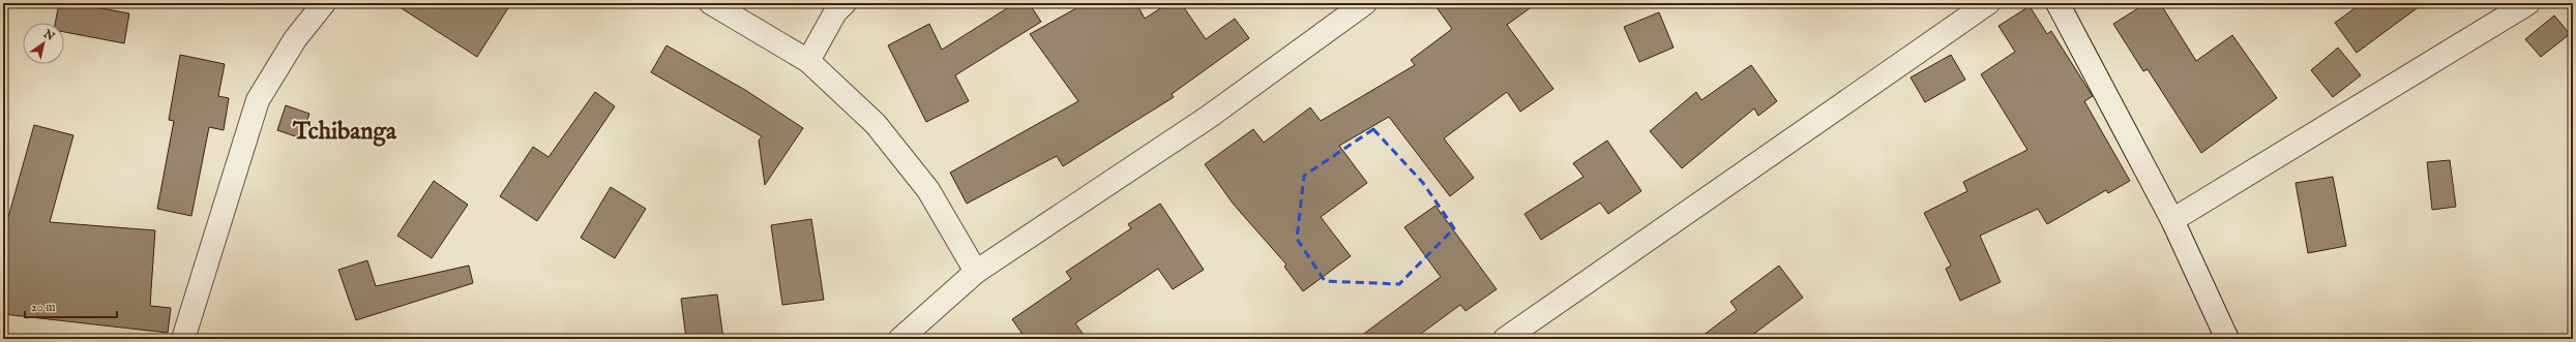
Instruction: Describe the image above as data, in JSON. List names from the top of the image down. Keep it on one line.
{"districts":["Tchibanga"],"scale_bar":"20 m","north":"top right"}
